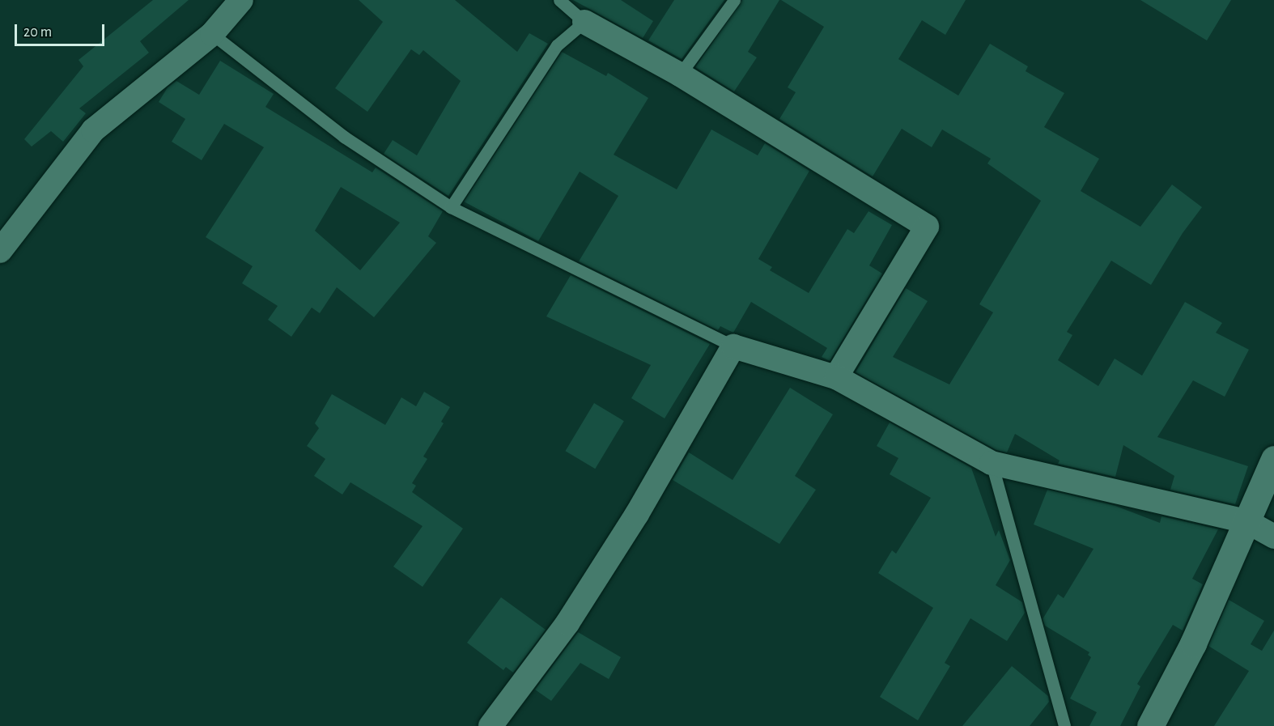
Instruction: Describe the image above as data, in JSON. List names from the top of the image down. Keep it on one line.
{"scale_bar":"20 m"}
